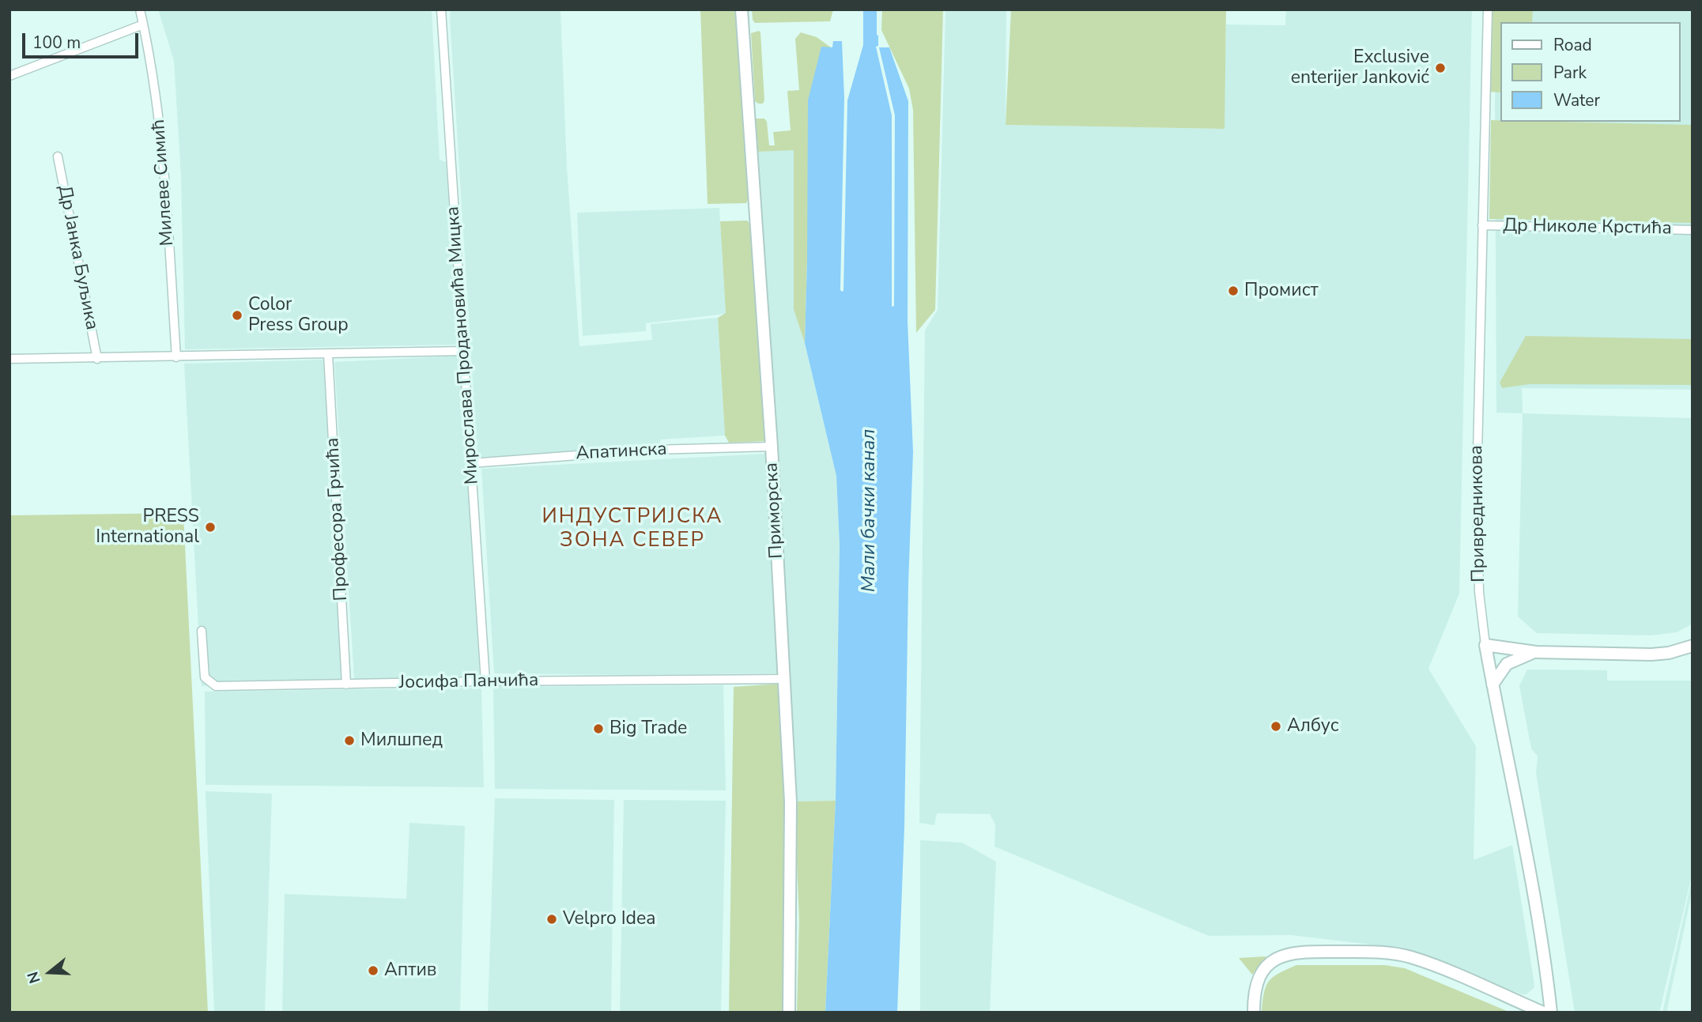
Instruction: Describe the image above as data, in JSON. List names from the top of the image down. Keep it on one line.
{"streets":{"street":["Милеве Симић","Др Николе Крстића","Др Јанка Буљика","Мирослава Продановића Мицка","Апатинска","Приморска","Привредникова","Професора Грчића","Јосифа Панчића"]},"crossings":[["Др Николе Крстића","Привредникова"],["Мирослава Продановића Мицка","Апатинска"],["Мирослава Продановића Мицка","Јосифа Панчића"],["Апатинска","Приморска"],["Приморска","Јосифа Панчића"],["Професора Грчића","Јосифа Панчића"]],"districts":["ИНДУСТРИЈСКА ЗОНА СЕВЕР"],"water":["Мали бачки канал"],"places":["Exclusive enterijer Janković","Промист","Color Press Group","PRESS International","Албус","Big Trade","Милшпед","Velpro Idea","Аптив"],"legend":["Road","Park","Water"],"scale_bar":"100 m","north":"left"}
